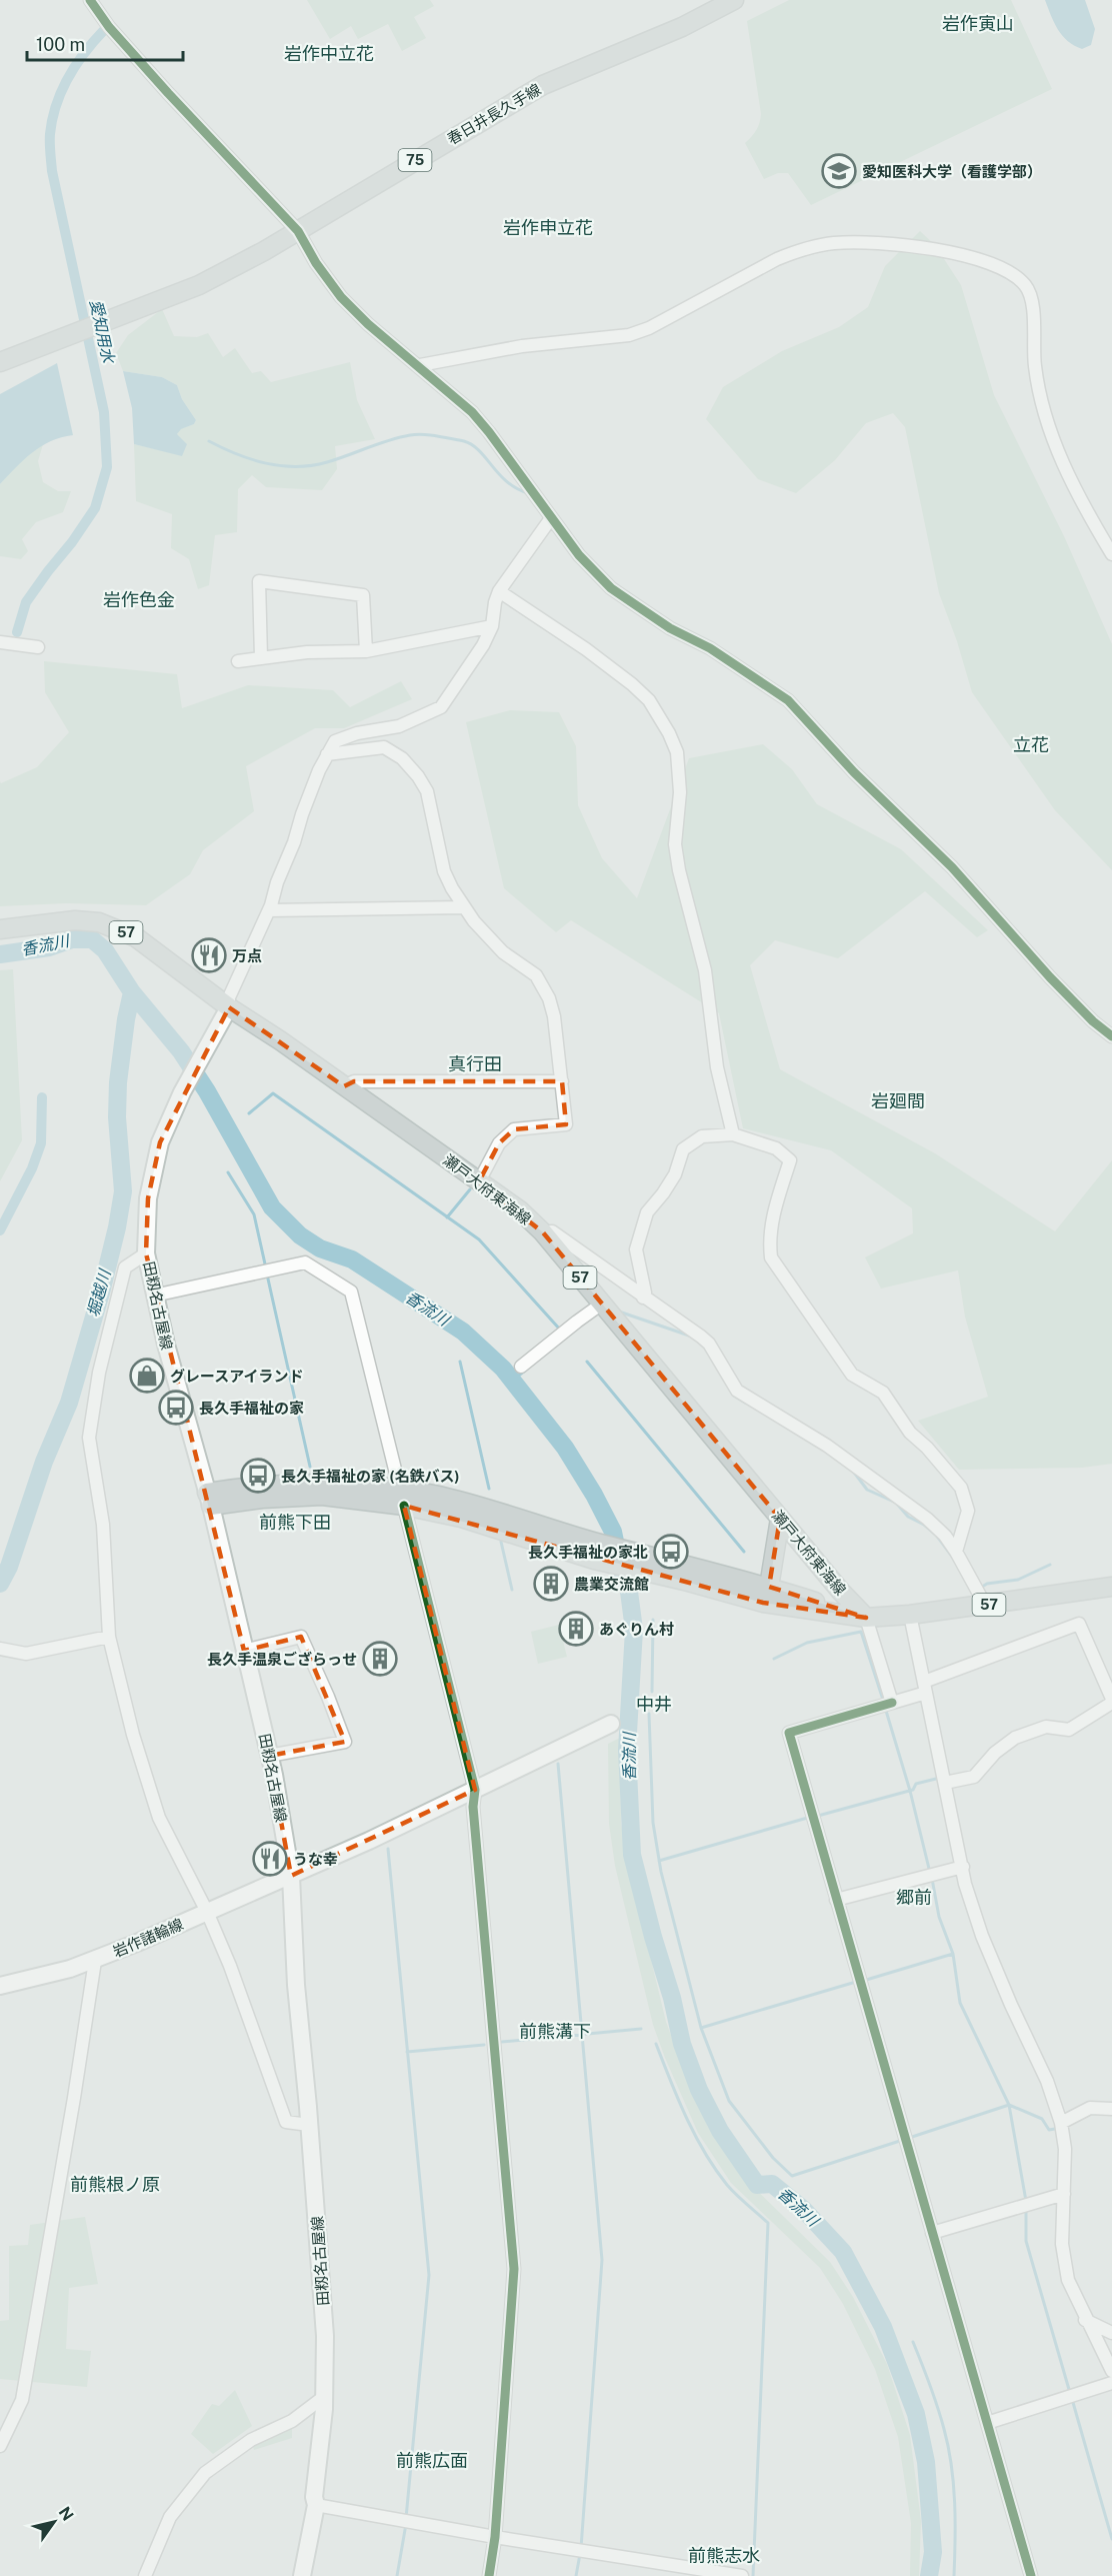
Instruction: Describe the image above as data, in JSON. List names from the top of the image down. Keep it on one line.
{"streets":{"main road":["春日井長久手線","75","57","瀬戸大府東海線","田籾名古屋線","岩作諸輪線"]},"crossings":[["瀬戸大府東海線","田籾名古屋線"],["田籾名古屋線","岩作諸輪線"]],"districts":["岩作寅山","岩作中立花","岩作申立花","岩作色金","立花","真行田","岩廻間","前熊下田","中井","郷前","前熊溝下","前熊根ノ原","前熊広面","前熊志水"],"water":["愛知用水","香流川","堀越川"],"places":{"school or university":["愛知医科大学（看護学部）"],"restaurant":["万点","うな幸"],"shop":["グレースアイランド"],"bus stop":["長久手福祉の家","長久手福祉の家 (名鉄バス)","長久手福祉の家北"],"building":["農業交流館","あぐりん村","長久手温泉ござらっせ"]},"scale_bar":"100 m","north":"top right"}
